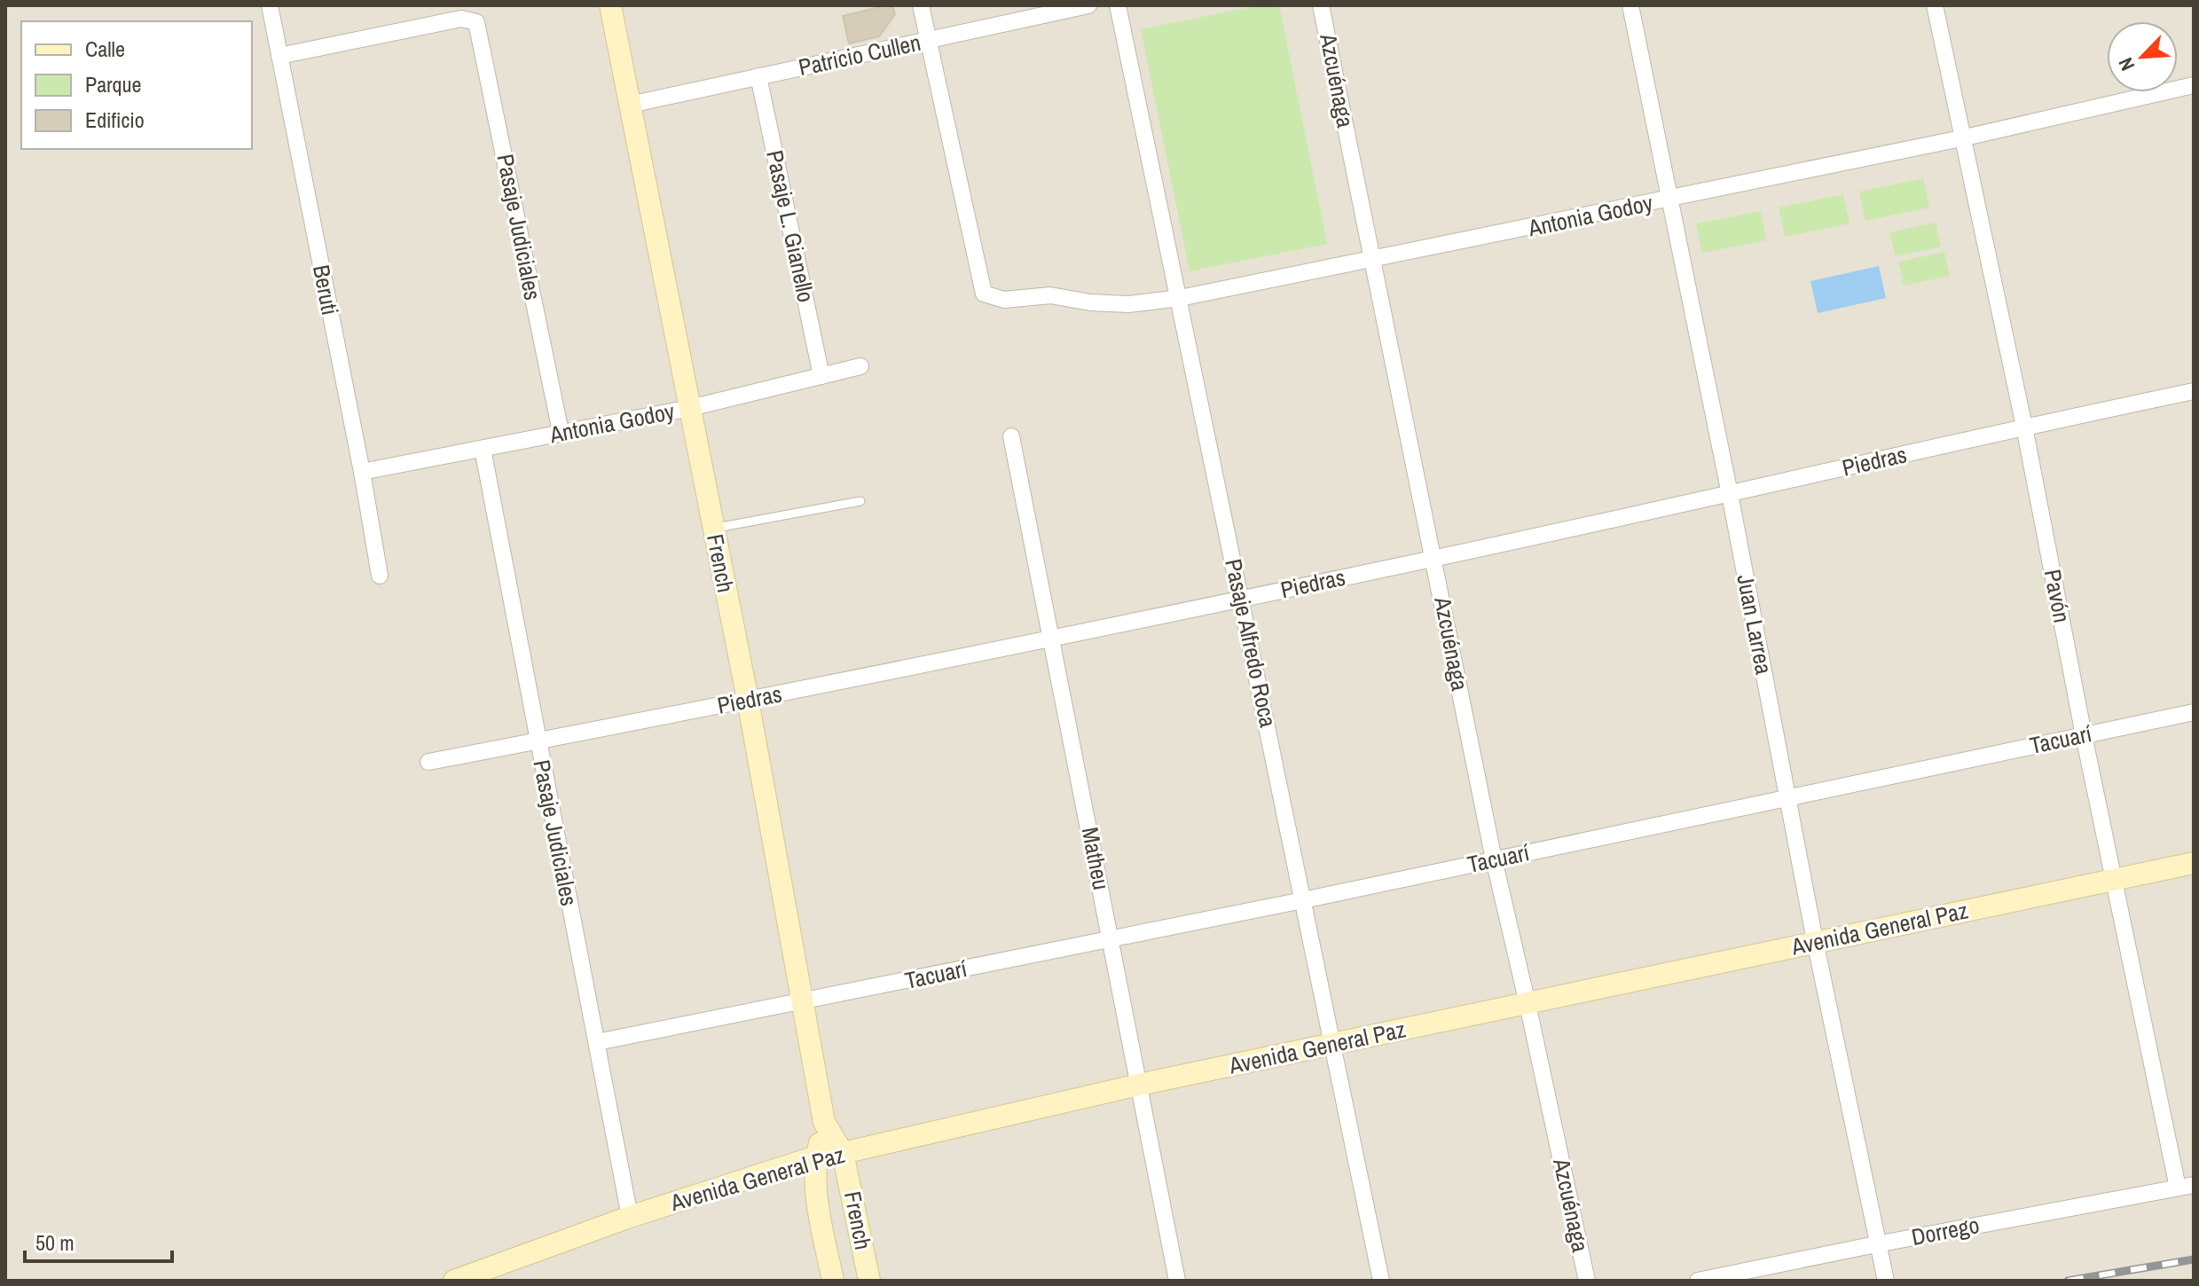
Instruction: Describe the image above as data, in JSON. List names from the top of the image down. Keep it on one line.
{"streets":{"main road":["French","Avenida General Paz"],"street":["Patricio Cullen","Azcuénaga","Antonia Godoy","Pasaje L. Gianello","Pasaje Judiciales","Beruti","Piedras","Pavón","Juan Larrea","Pasaje Alfredo Roca","Tacuarí","Matheu","Dorrego"]},"crossings":[["Patricio Cullen","Antonia Godoy"],["Patricio Cullen","Pasaje L. Gianello"],["Patricio Cullen","French"],["Azcuénaga","Antonia Godoy"],["Azcuénaga","Piedras"],["Azcuénaga","Tacuarí"],["Azcuénaga","Avenida General Paz"],["Antonia Godoy","Pasaje L. Gianello"],["Antonia Godoy","Pasaje Judiciales"],["Antonia Godoy","Beruti"],["Antonia Godoy","French"],["Antonia Godoy","Pavón"],["Antonia Godoy","Juan Larrea"],["Antonia Godoy","Pasaje Alfredo Roca"],["Pasaje Judiciales","Beruti"],["Pasaje Judiciales","Piedras"],["Pasaje Judiciales","Tacuarí"],["Pasaje Judiciales","Avenida General Paz"],["Piedras","French"],["Piedras","Pavón"],["Piedras","Juan Larrea"],["Piedras","Pasaje Alfredo Roca"],["Piedras","Matheu"],["French","Tacuarí"],["French","Avenida General Paz"],["Pavón","Tacuarí"],["Pavón","Avenida General Paz"],["Pavón","Dorrego"],["Juan Larrea","Tacuarí"],["Juan Larrea","Avenida General Paz"],["Juan Larrea","Dorrego"],["Pasaje Alfredo Roca","Tacuarí"],["Pasaje Alfredo Roca","Avenida General Paz"],["Tacuarí","Matheu"],["Matheu","Avenida General Paz"]],"legend":["Calle","Parque","Edificio"],"scale_bar":"50 m","north":"bottom left"}
